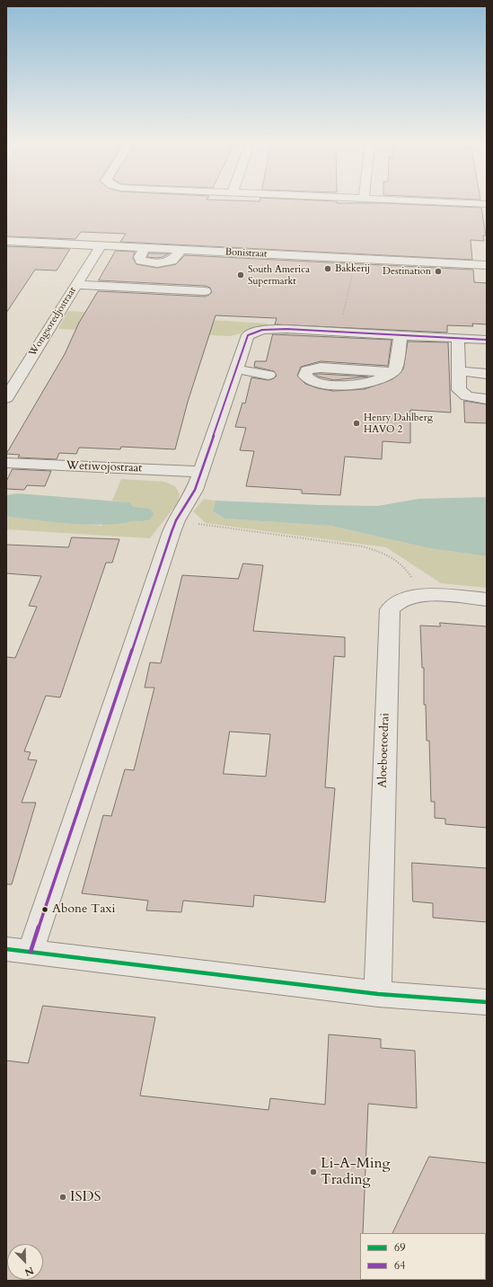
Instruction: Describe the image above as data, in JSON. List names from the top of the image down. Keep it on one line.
{"streets":{"street":["Bonistraat","Wongsoredjostraat","Wetiwojostraat","Aloeboetoedrai"]},"crossings":[["Bonistraat","Wongsoredjostraat"]],"places":["Bakkerij","Destination","South America Supermarkt","Henry Dahlberg HAVO 2","Abone Taxi","Li-A-Ming Trading","ISDS"],"lines":["transit line 64","transit line 69"],"legend":["69","64"],"north":"bottom right"}
